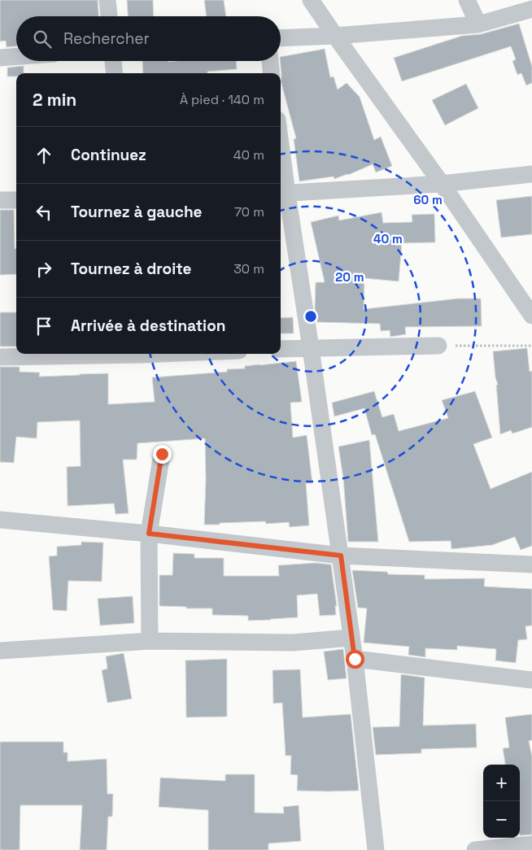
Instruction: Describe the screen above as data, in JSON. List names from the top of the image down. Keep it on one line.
{"page":{"search":"Rechercher","heading":["2 min","À pied · 140 m"],"list":[["Continuez","40 m"],["Tournez à gauche","70 m"],["Tournez à droite","30 m"],"Arrivée à destination"],"map_buttons":["+","−"]},"rings":["60 m","40 m","20 m"]}
